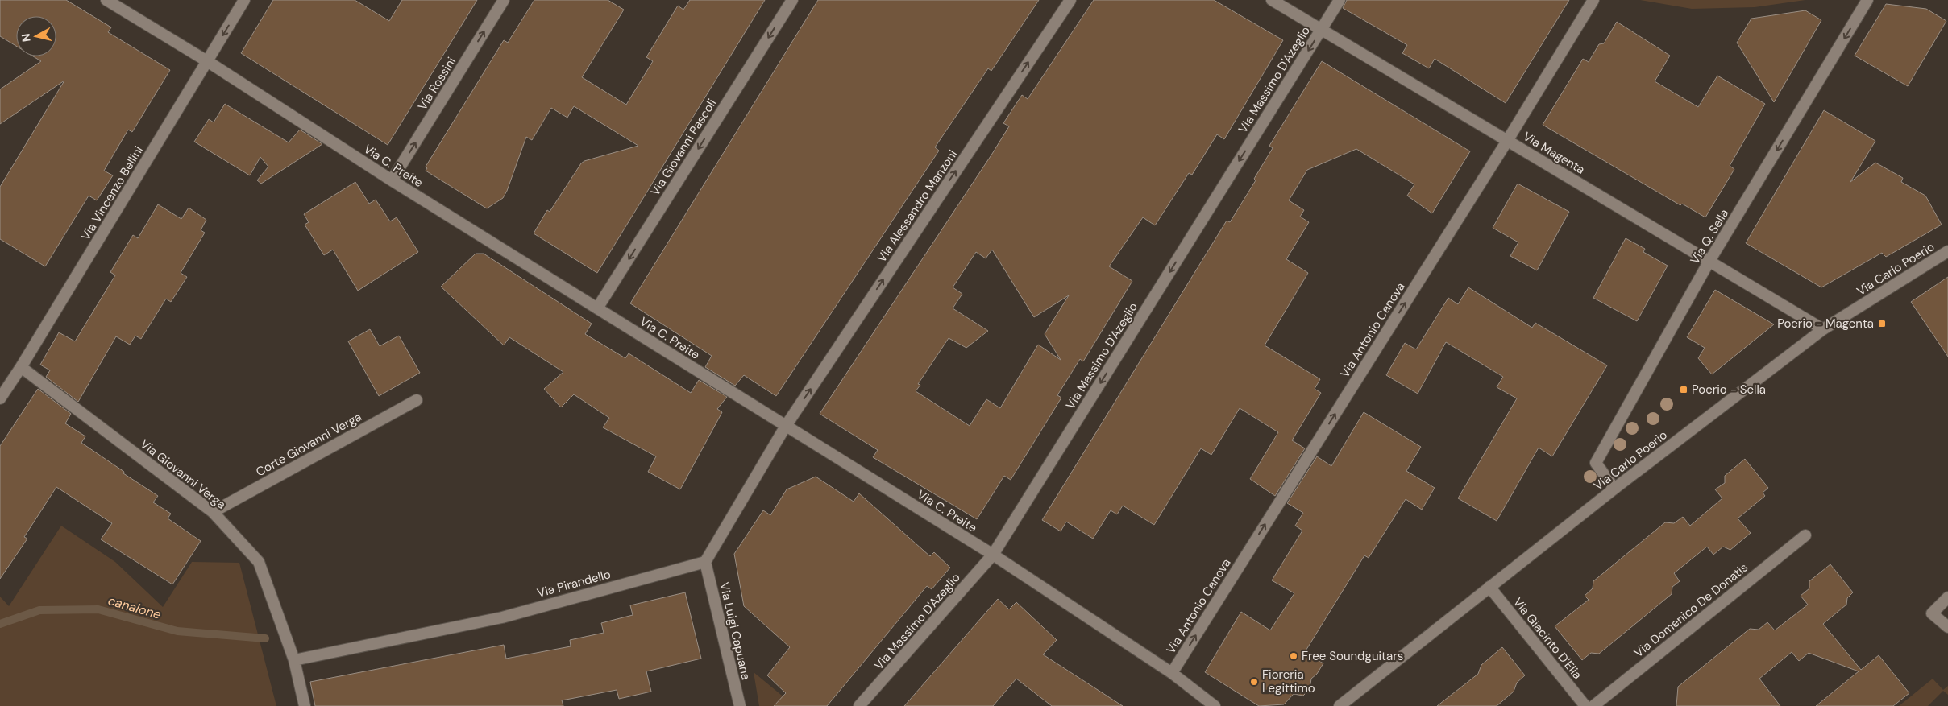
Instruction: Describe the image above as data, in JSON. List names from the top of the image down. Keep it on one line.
{"streets":{"street":["Via Massimo D'Azeglio","Via Rossini","Via Giovanni Pascoli","Via Magenta","Via C. Preite","Via Vincenzo Bellini","Via Alessandro Manzoni","Via Q. Sella","Via Carlo Poerio","Via Antonio Canova","Corte Giovanni Verga","Via Giovanni Verga","Via Pirandello","Via Domenico De Donatis","Via Luigi Capuana","Via Giacinto D'Elia"]},"crossings":[["Via Massimo D'Azeglio","Via Magenta"],["Via Massimo D'Azeglio","Via C. Preite"],["Via Rossini","Via C. Preite"],["Via Giovanni Pascoli","Via C. Preite"],["Via Magenta","Via Q. Sella"],["Via Magenta","Via Carlo Poerio"],["Via Magenta","Via Antonio Canova"],["Via C. Preite","Via Vincenzo Bellini"],["Via C. Preite","Via Alessandro Manzoni"],["Via C. Preite","Via Antonio Canova"],["Via Vincenzo Bellini","Via Giovanni Verga"],["Via Q. Sella","Via Carlo Poerio"],["Via Carlo Poerio","Via Giacinto D'Elia"],["Corte Giovanni Verga","Via Giovanni Verga"],["Via Giovanni Verga","Via Pirandello"],["Via Pirandello","Via Luigi Capuana"]],"one_way":["Via Massimo D'Azeglio","Via Rossini","Via Giovanni Pascoli","Via Alessandro Manzoni","Via Q. Sella","Via Antonio Canova"],"water":["canalone"],"places":{"transit":["Poerio - Magenta","Poerio - Sella"],"other":["Free Soundguitars","Fioreria Legittimo"]},"north":"left"}
